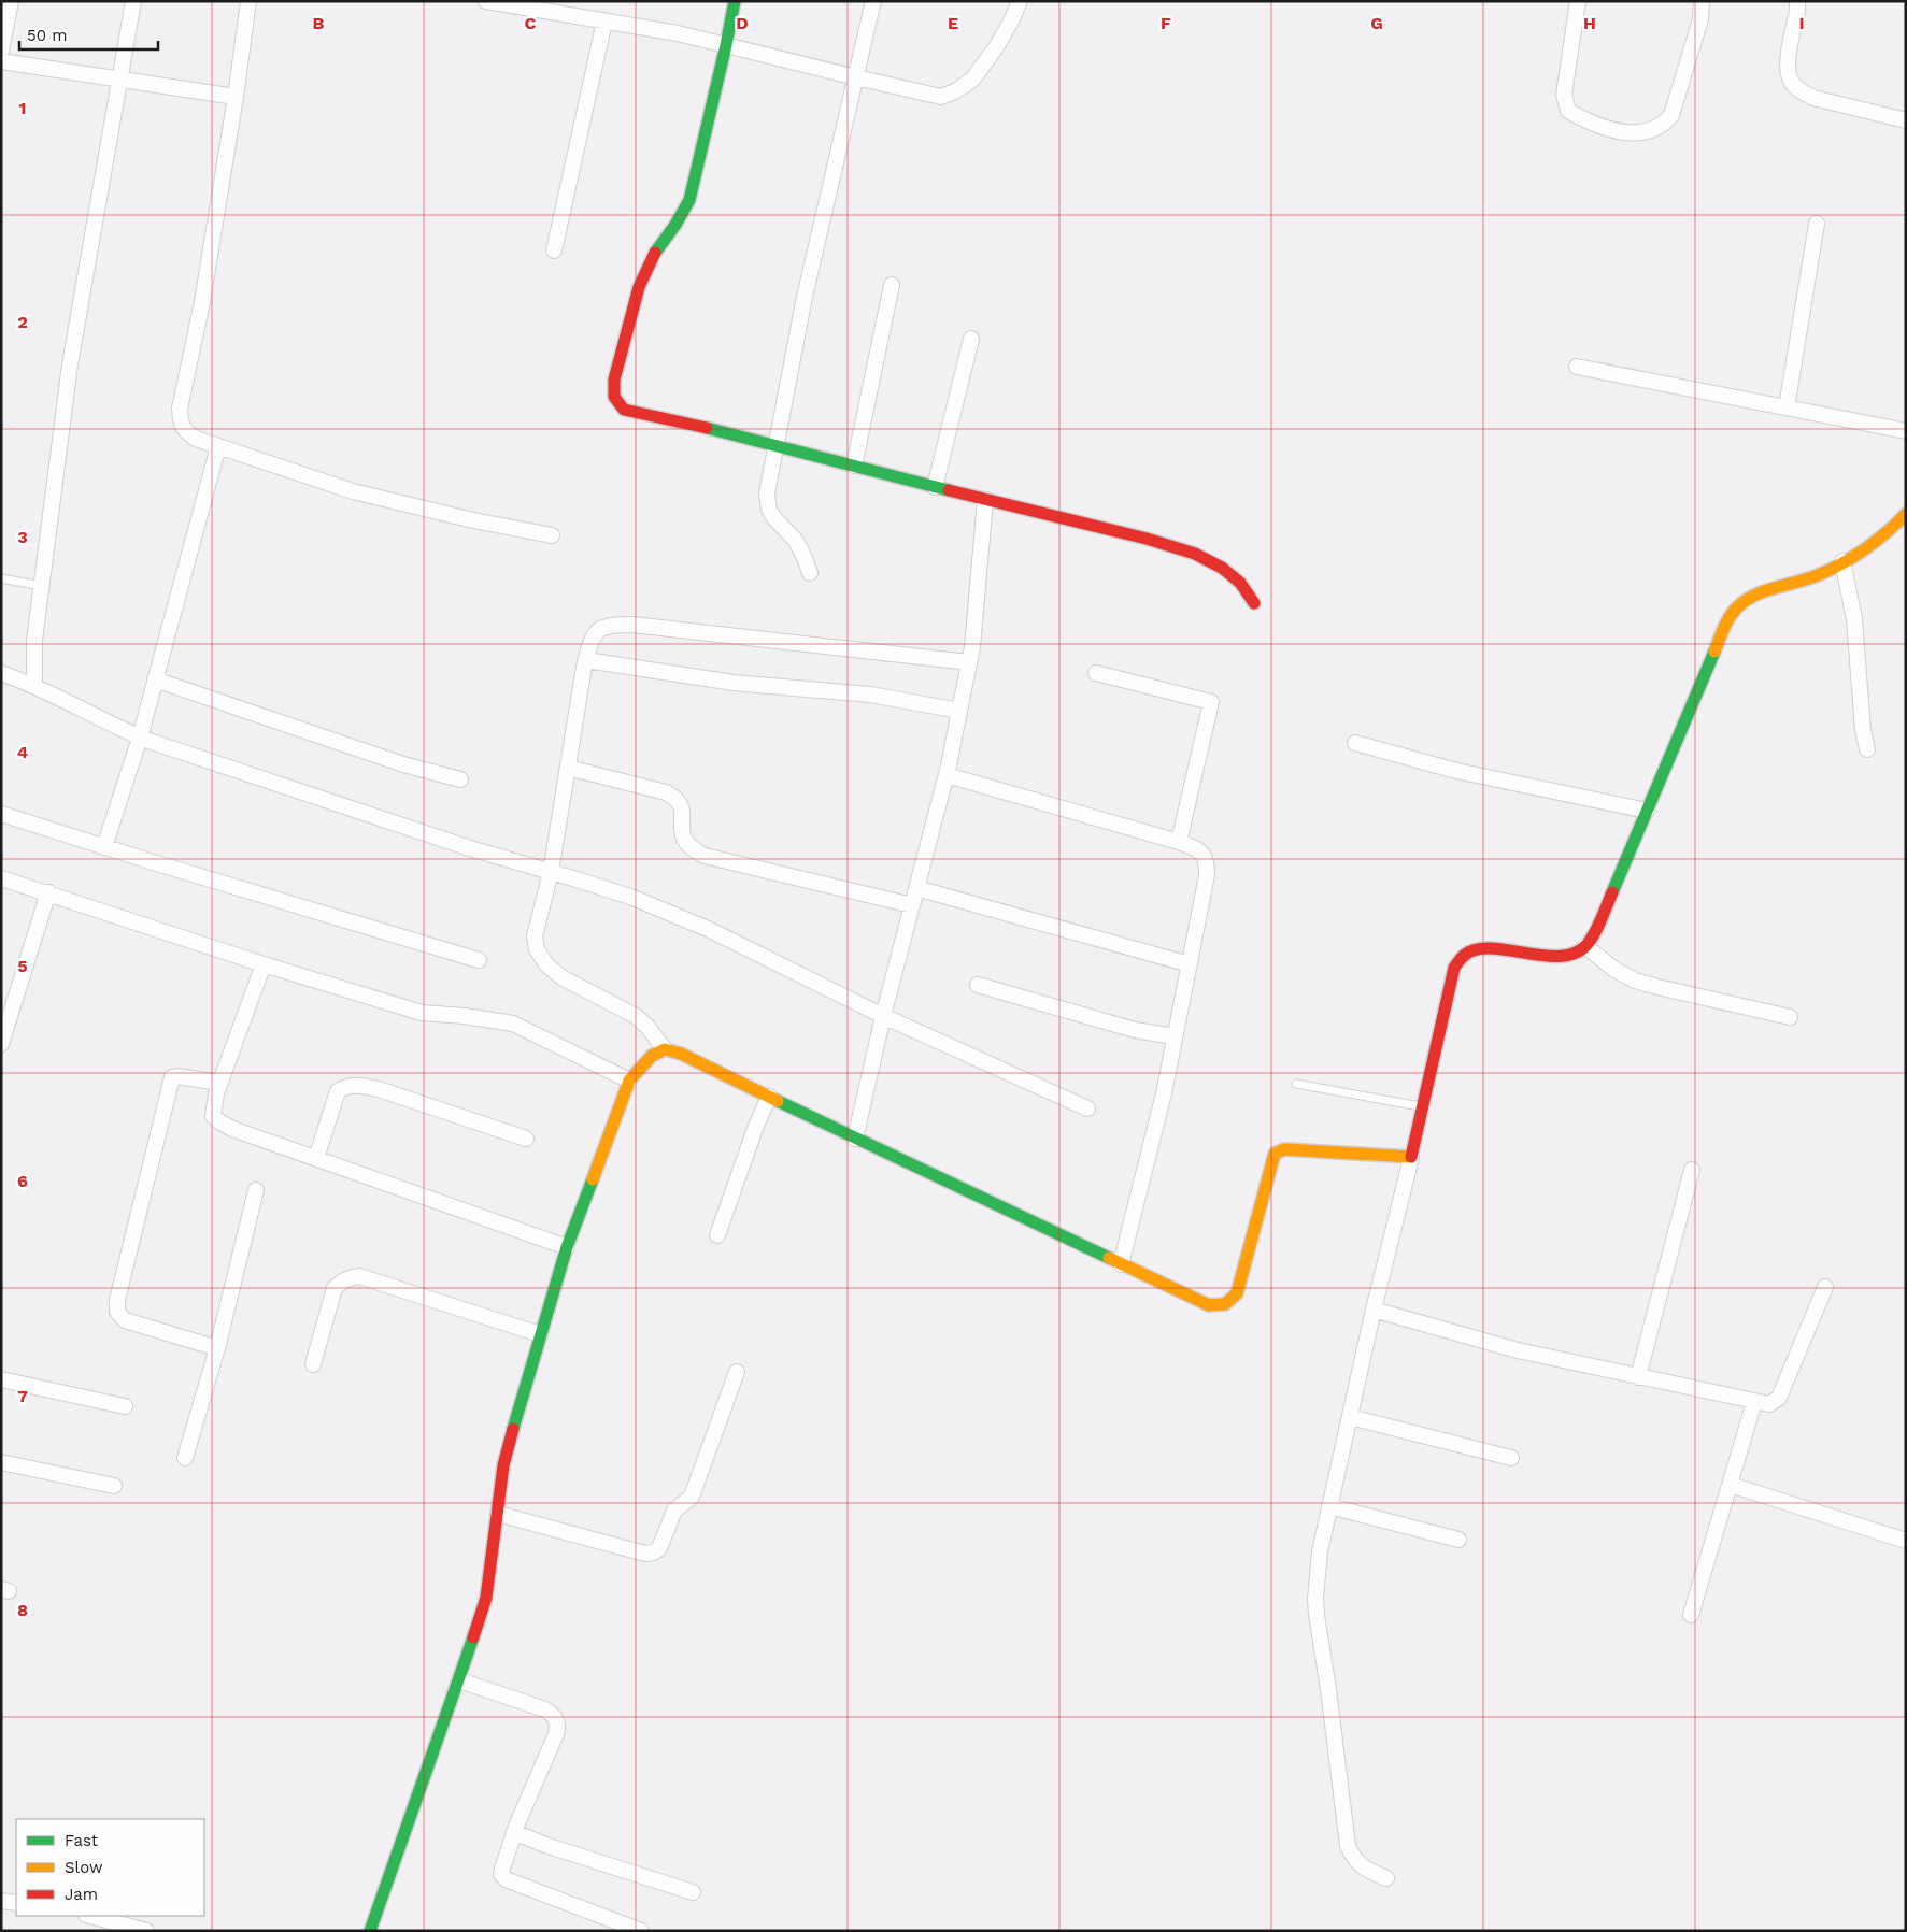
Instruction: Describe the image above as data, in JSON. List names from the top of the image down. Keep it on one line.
{"legend":["Fast","Slow","Jam"],"scale_bar":"50 m","grid":{"columns":["B","C","D","E","F","G","H","I"],"rows":["1","2","3","4","5","6","7","8"]}}
